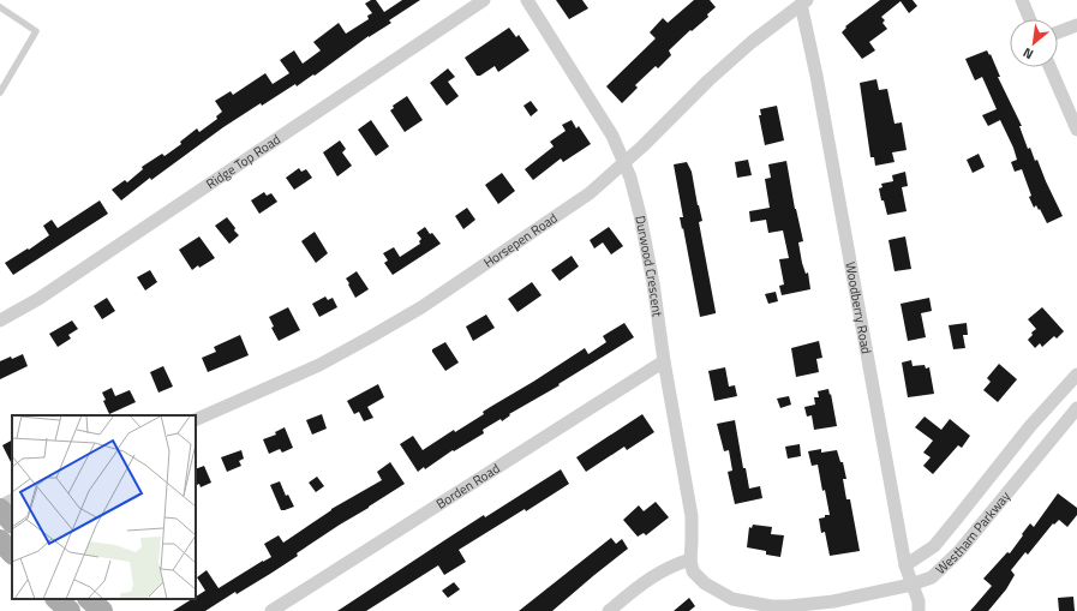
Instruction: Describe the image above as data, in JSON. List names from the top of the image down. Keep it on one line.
{"streets":{"street":["Ridge Top Road","Horsepen Road","Durwood Crescent","Woodberry Road","Borden Road","Westham Parkway"]},"crossings":[["Horsepen Road","Durwood Crescent"],["Horsepen Road","Woodberry Road"],["Durwood Crescent","Borden Road"],["Durwood Crescent","Westham Parkway"],["Woodberry Road","Westham Parkway"]],"north":"bottom left"}
